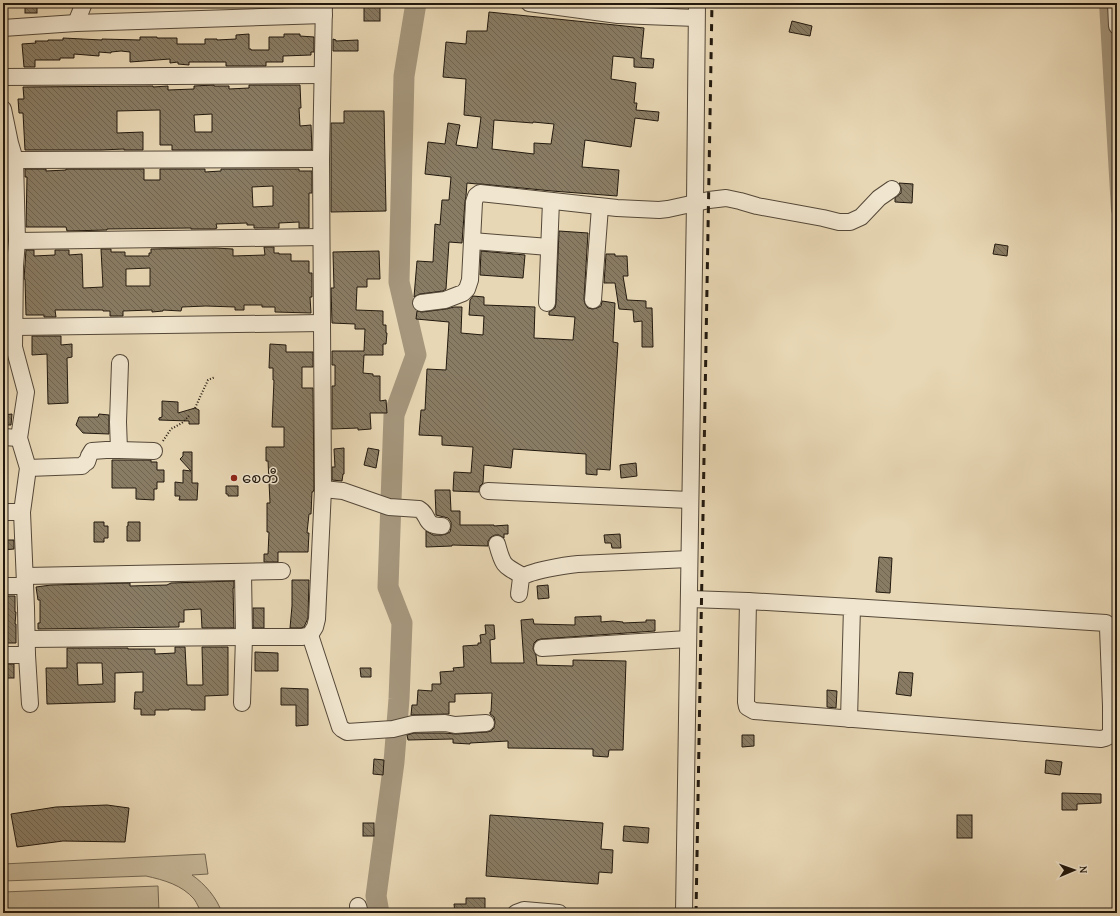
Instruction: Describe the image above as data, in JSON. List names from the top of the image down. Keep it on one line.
{"places":["စေတီ"],"north":"right"}
